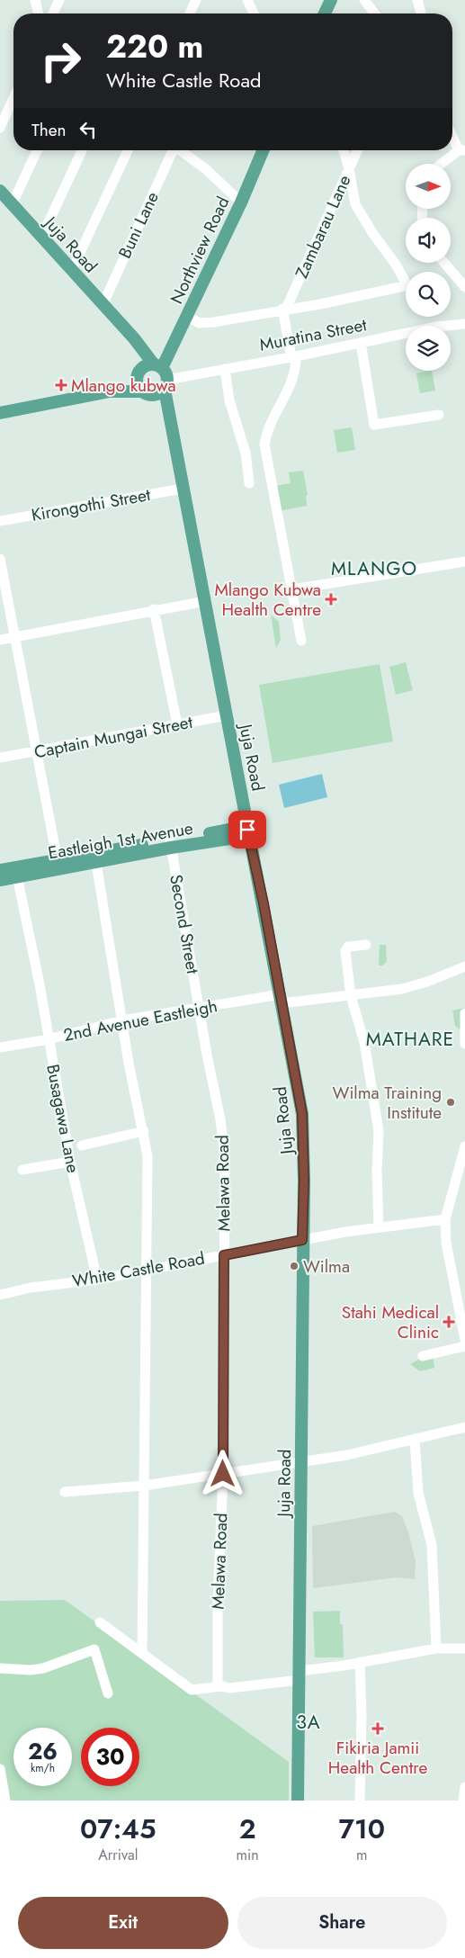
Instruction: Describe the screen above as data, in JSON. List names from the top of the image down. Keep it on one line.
{"streets":{"main road":["Juja Road","Northview Road","Eastleigh 1st Avenue"],"street":["Buni Lane","Zambarau Lane","Muratina Street","Kirongothi Street","Captain Mungai Street","Second Street","2nd Avenue Eastleigh","Busagawa Lane","Melawa Road","White Castle Road"]},"crossings":[["Buni Lane","Juja Road"],["Juja Road","Northview Road"],["Juja Road","Muratina Street"],["Juja Road","Kirongothi Street"],["Juja Road","Captain Mungai Street"],["Juja Road","Eastleigh 1st Avenue"],["Juja Road","2nd Avenue Eastleigh"],["Juja Road","White Castle Road"],["Northview Road","Muratina Street"],["Eastleigh 1st Avenue","Second Street"],["Eastleigh 1st Avenue","Busagawa Lane"],["Second Street","2nd Avenue Eastleigh"],["Second Street","Melawa Road"],["2nd Avenue Eastleigh","Busagawa Lane"],["2nd Avenue Eastleigh","Melawa Road"],["Busagawa Lane","White Castle Road"],["Melawa Road","White Castle Road"]],"districts":["MLANGO","MATHARE","3A"],"places":{"health":["Mlango kubwa","Mlango Kubwa Health Centre","Stahi Medical Clinic","Fikiria Jamii Health Centre"],"other":["Wilma Training Institute","Wilma"]},"north":"right","page":{"turn":["220 m","White Castle Road"],"then":"Then","speed":"26 km/h","limit":"30","eta":["07:45","Arrival","2","min","710","m"],"buttons":["Exit","Share"]}}
